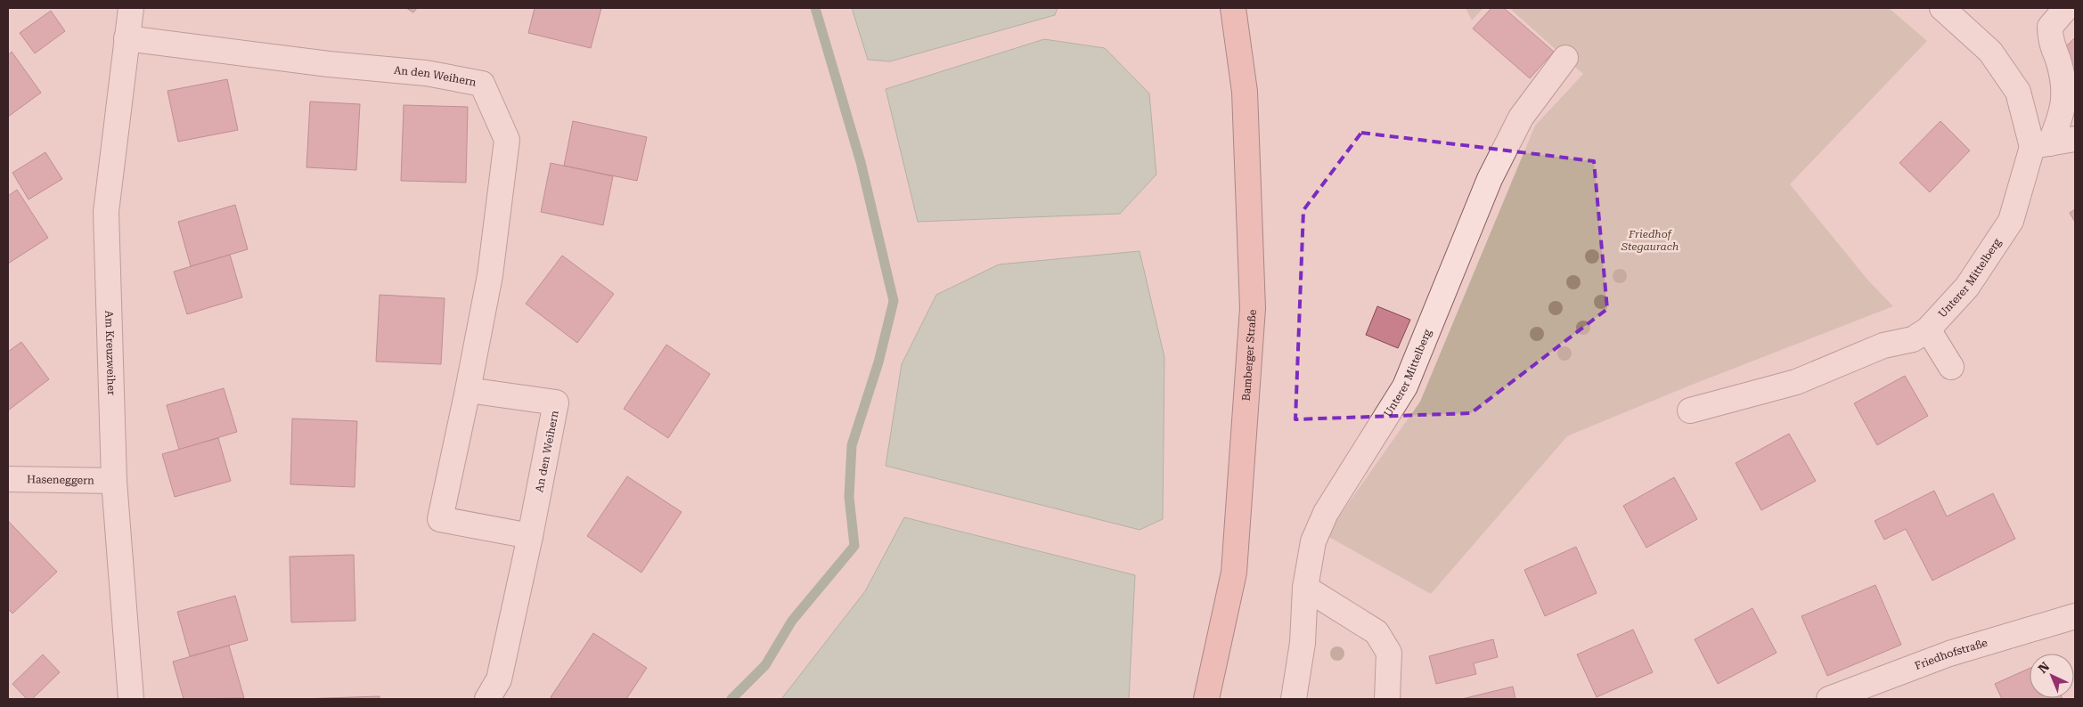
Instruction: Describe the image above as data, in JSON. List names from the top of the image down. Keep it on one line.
{"streets":{"main road":["Bamberger Straße"],"street":["An den Weihern","Unterer Mittelberg","Am Kreuzweiher","Haseneggern","Friedhofstraße"]},"crossings":[["An den Weihern","Am Kreuzweiher"],["Am Kreuzweiher","Haseneggern"]],"parks":["Friedhof Stegaurach"],"north":"top left"}
